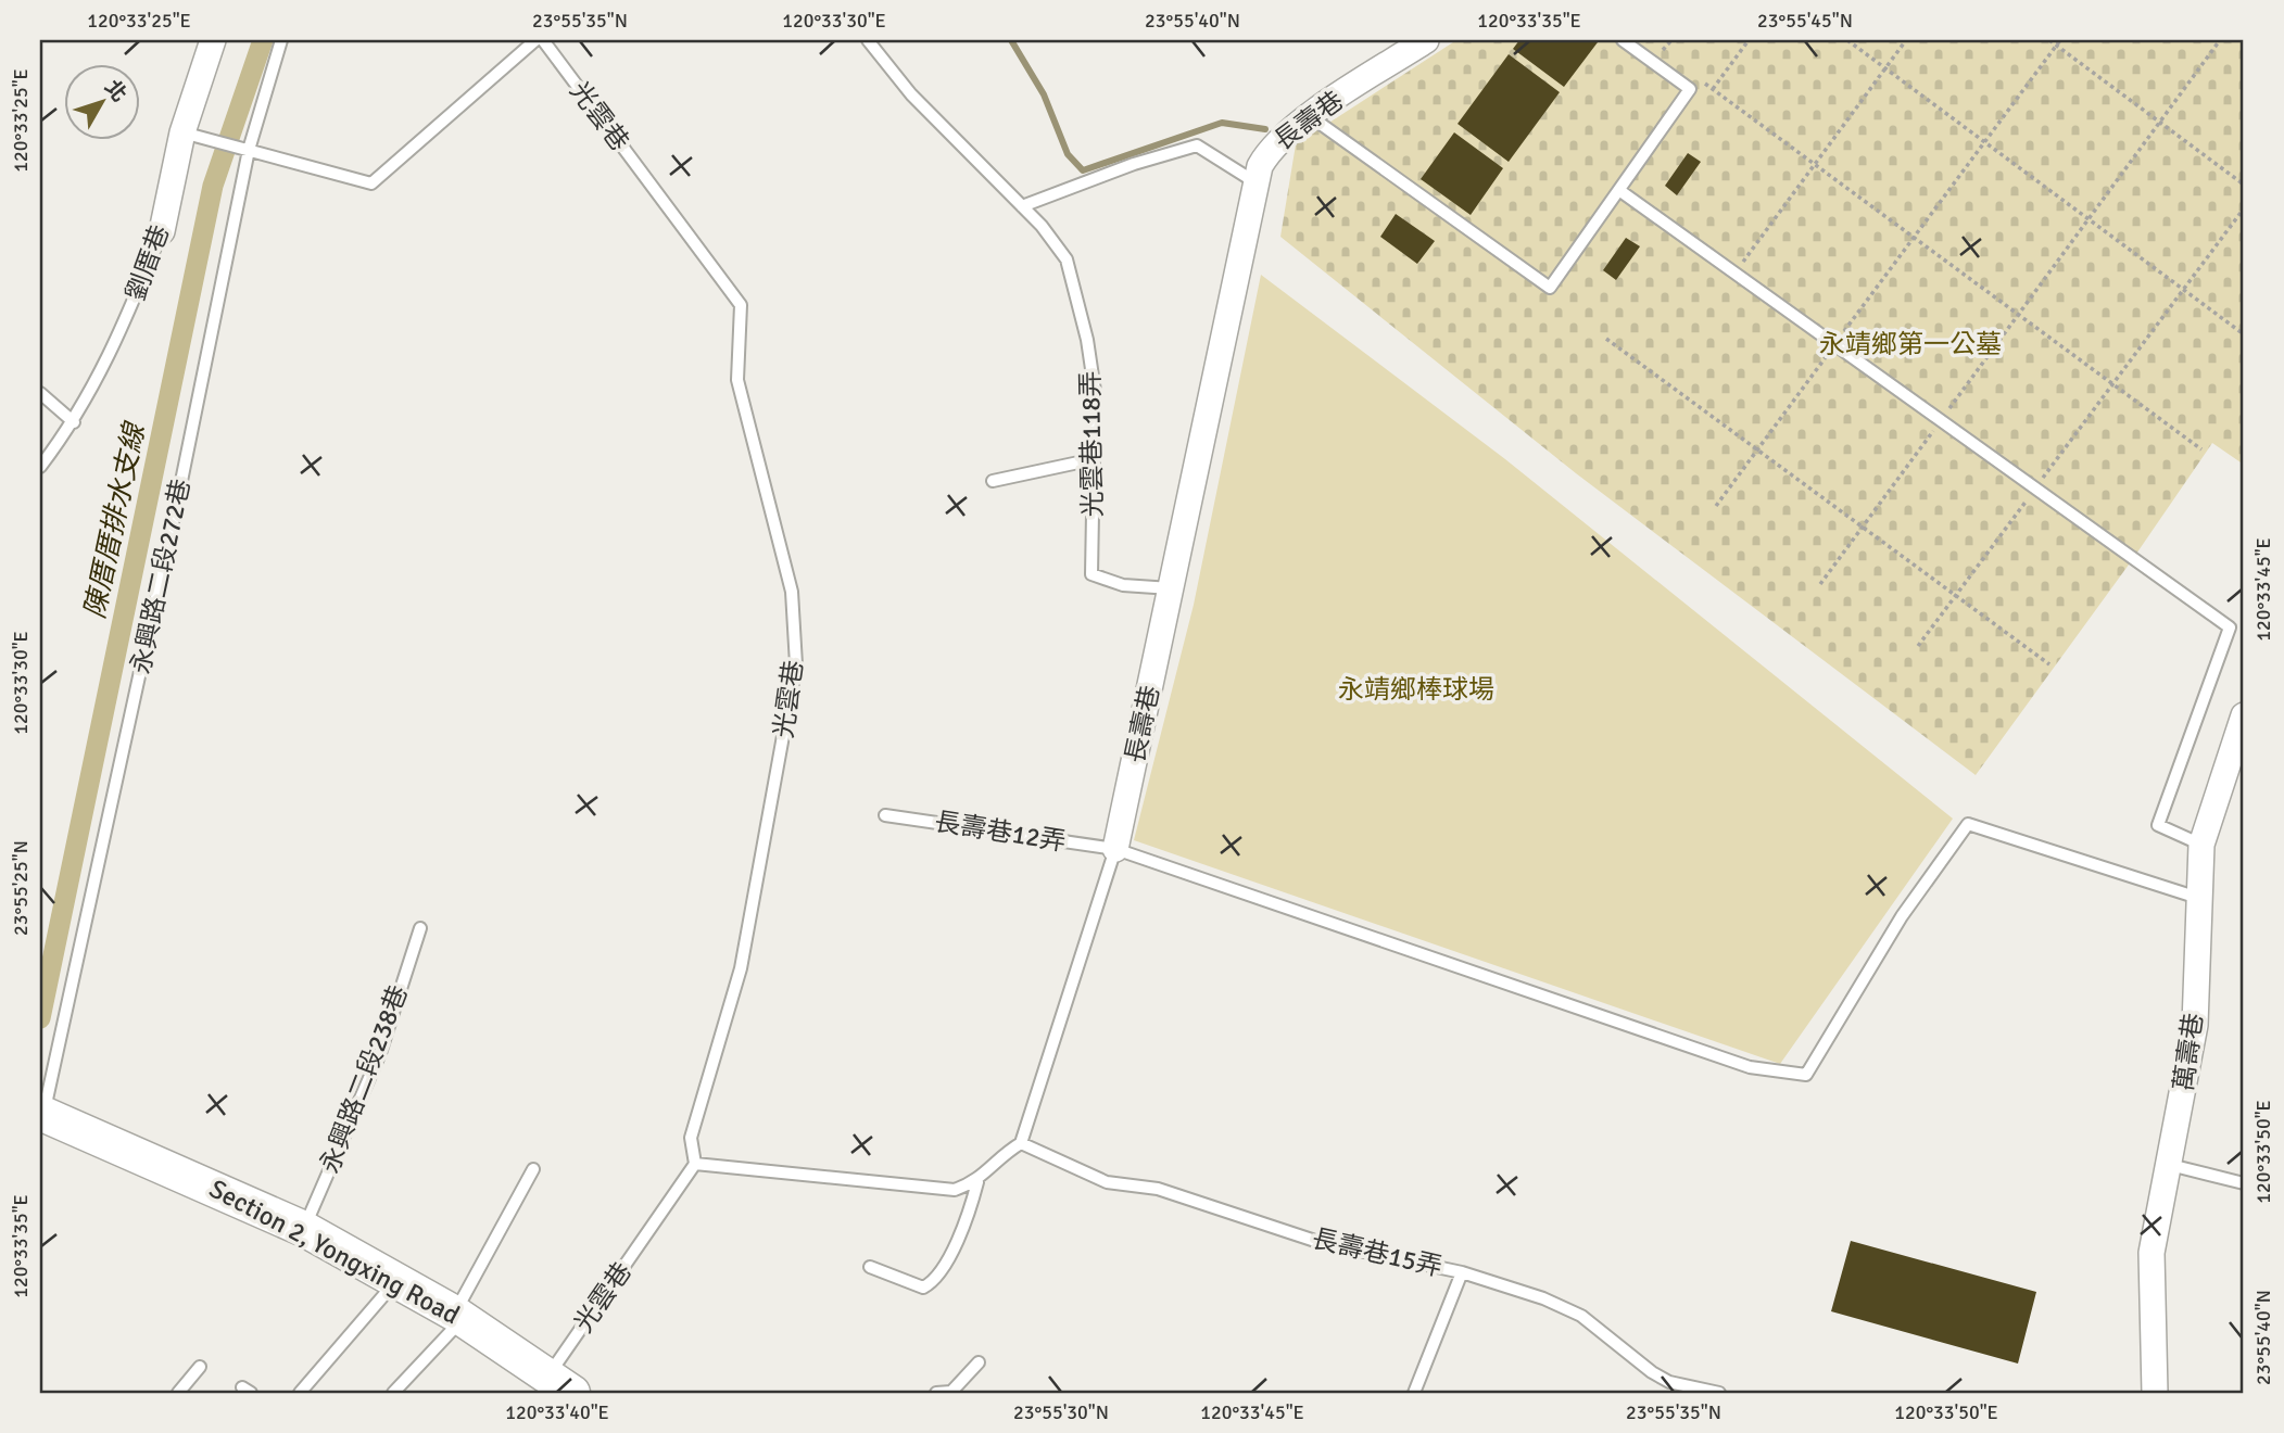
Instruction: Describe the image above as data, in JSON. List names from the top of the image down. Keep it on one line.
{"streets":{"street":["長壽巷","劉厝巷","萬壽巷","Section 2, Yongxing Road"],"lane":["光雲巷","光雲巷118弄","永興路二段272巷","長壽巷12弄","永興路二段238巷","長壽巷15弄"]},"crossings":[["光雲巷","Section 2, Yongxing Road"],["長壽巷","光雲巷118弄"],["長壽巷","長壽巷12弄"],["長壽巷","長壽巷15弄"],["永興路二段272巷","Section 2, Yongxing Road"],["長壽巷12弄","萬壽巷"],["永興路二段238巷","Section 2, Yongxing Road"]],"water":["陳厝厝排水支線"],"parks":["永靖鄉第一公墓","永靖鄉棒球場"],"north":"top right","coordinates":["120°33'25\"E","23°55'35\"N","120°33'30\"E","23°55'40\"N","120°33'35\"E","23°55'45\"N","120°33'45\"E","23°55'25\"N","120°33'50\"E","120°33'40\"E","23°55'30\"N"]}
